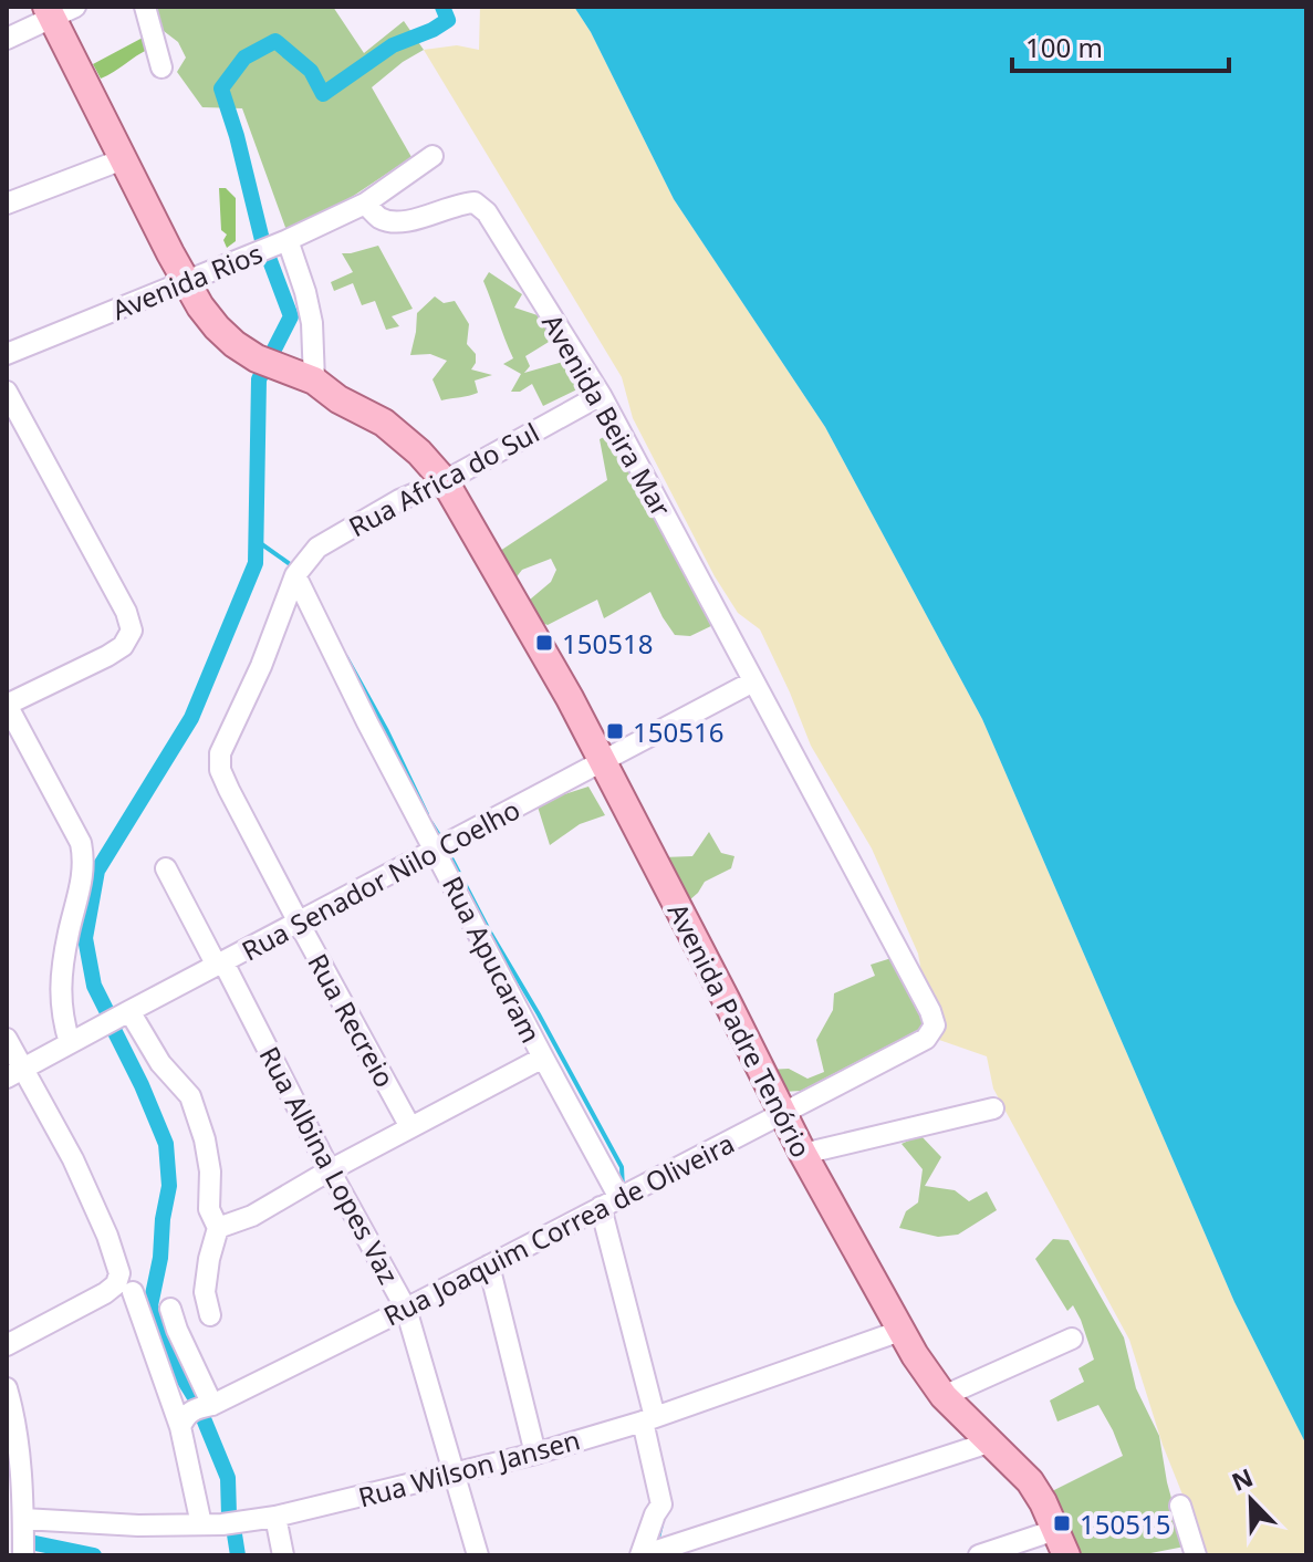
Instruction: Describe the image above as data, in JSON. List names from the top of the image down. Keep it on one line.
{"streets":{"main road":["Avenida Padre Tenório"],"street":["Avenida Rios","Avenida Beira Mar","Rua Africa do Sul","Rua Senador Nilo Coelho","Rua Apucaram","Rua Recreio","Rua Albina Lopes Vaz","Rua Joaquim Correa de Oliveira","Rua Wilson Jansen"]},"crossings":[["Avenida Rios","Avenida Beira Mar"],["Avenida Rios","Avenida Padre Tenório"],["Avenida Beira Mar","Rua Africa do Sul"],["Avenida Beira Mar","Rua Senador Nilo Coelho"],["Avenida Beira Mar","Rua Joaquim Correa de Oliveira"],["Rua Africa do Sul","Rua Apucaram"],["Rua Africa do Sul","Rua Recreio"],["Rua Africa do Sul","Avenida Padre Tenório"],["Rua Senador Nilo Coelho","Rua Apucaram"],["Rua Senador Nilo Coelho","Rua Recreio"],["Rua Senador Nilo Coelho","Avenida Padre Tenório"],["Rua Senador Nilo Coelho","Rua Albina Lopes Vaz"],["Rua Apucaram","Rua Recreio"],["Rua Apucaram","Rua Joaquim Correa de Oliveira"],["Avenida Padre Tenório","Rua Joaquim Correa de Oliveira"],["Avenida Padre Tenório","Rua Wilson Jansen"],["Rua Albina Lopes Vaz","Rua Joaquim Correa de Oliveira"],["Rua Albina Lopes Vaz","Rua Wilson Jansen"]],"places":{"transit":["150518","150516","150515"]},"scale_bar":"100 m","north":"top left"}
